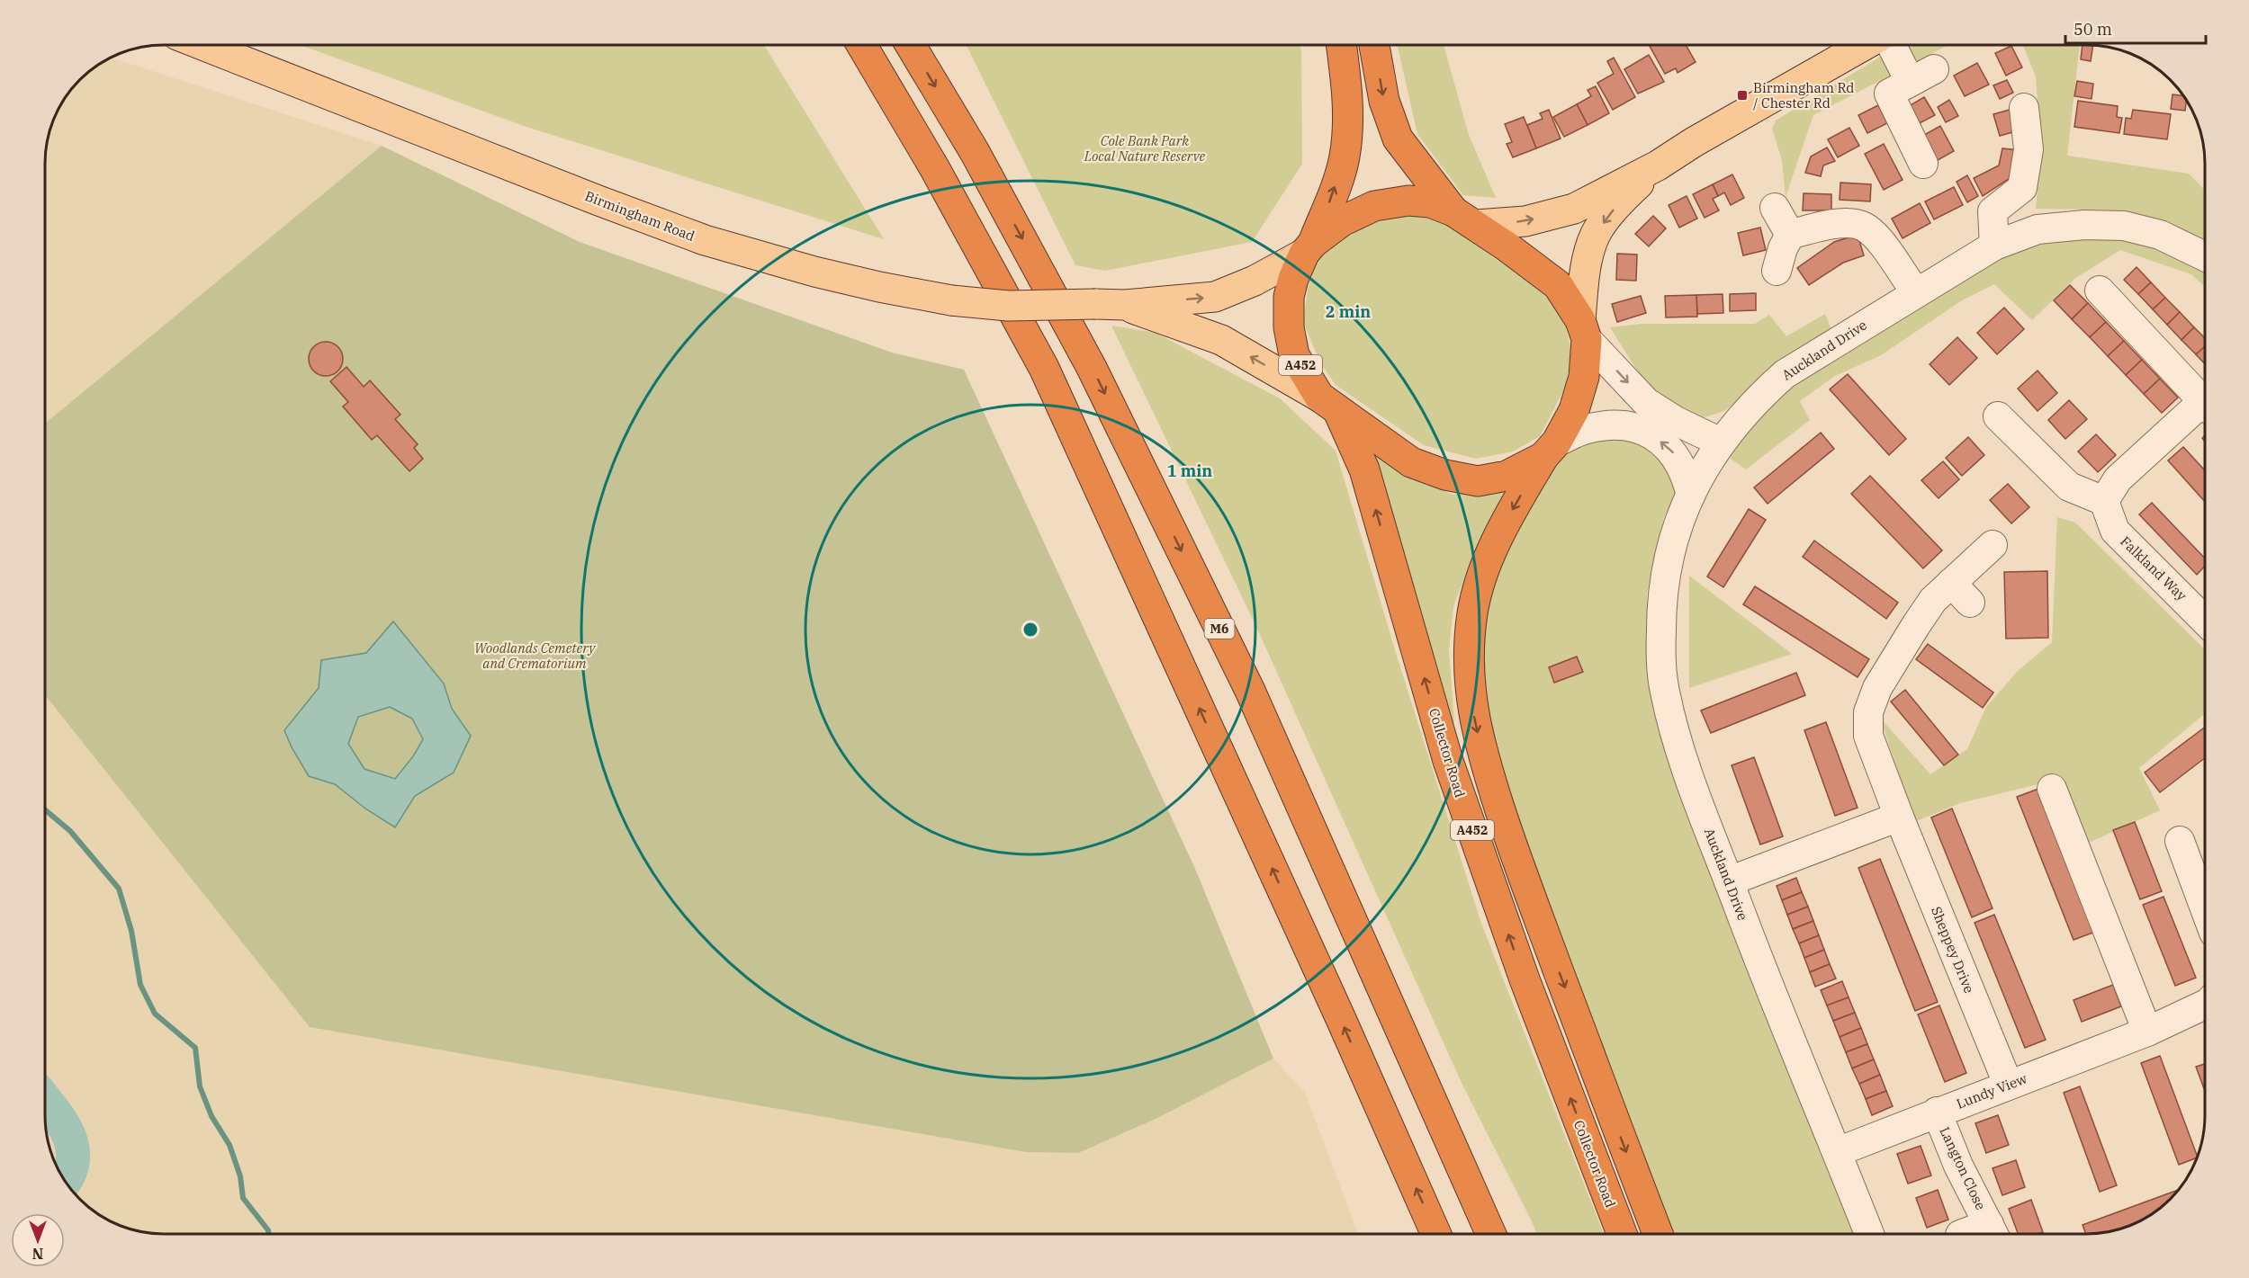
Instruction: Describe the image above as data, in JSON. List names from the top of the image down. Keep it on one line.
{"streets":{"highway":["A452","M6","Collector Road"],"main road":["Birmingham Road"],"street":["Auckland Drive","Falkland Way","Sheppey Drive","Lundy View","Langton Close"]},"crossings":[["Birmingham Road","A452"],["Birmingham Road","Collector Road"],["Auckland Drive","Lundy View"],["A452","Collector Road"],["Sheppey Drive","Lundy View"],["Lundy View","Langton Close"]],"parks":["Cole Bank Park Local Nature Reserve","Woodlands Cemetery and Crematorium"],"places":{"transit":["Birmingham Rd / Chester Rd"]},"scale_bar":"50 m","north":"bottom","rings":["2 min","1 min"]}
